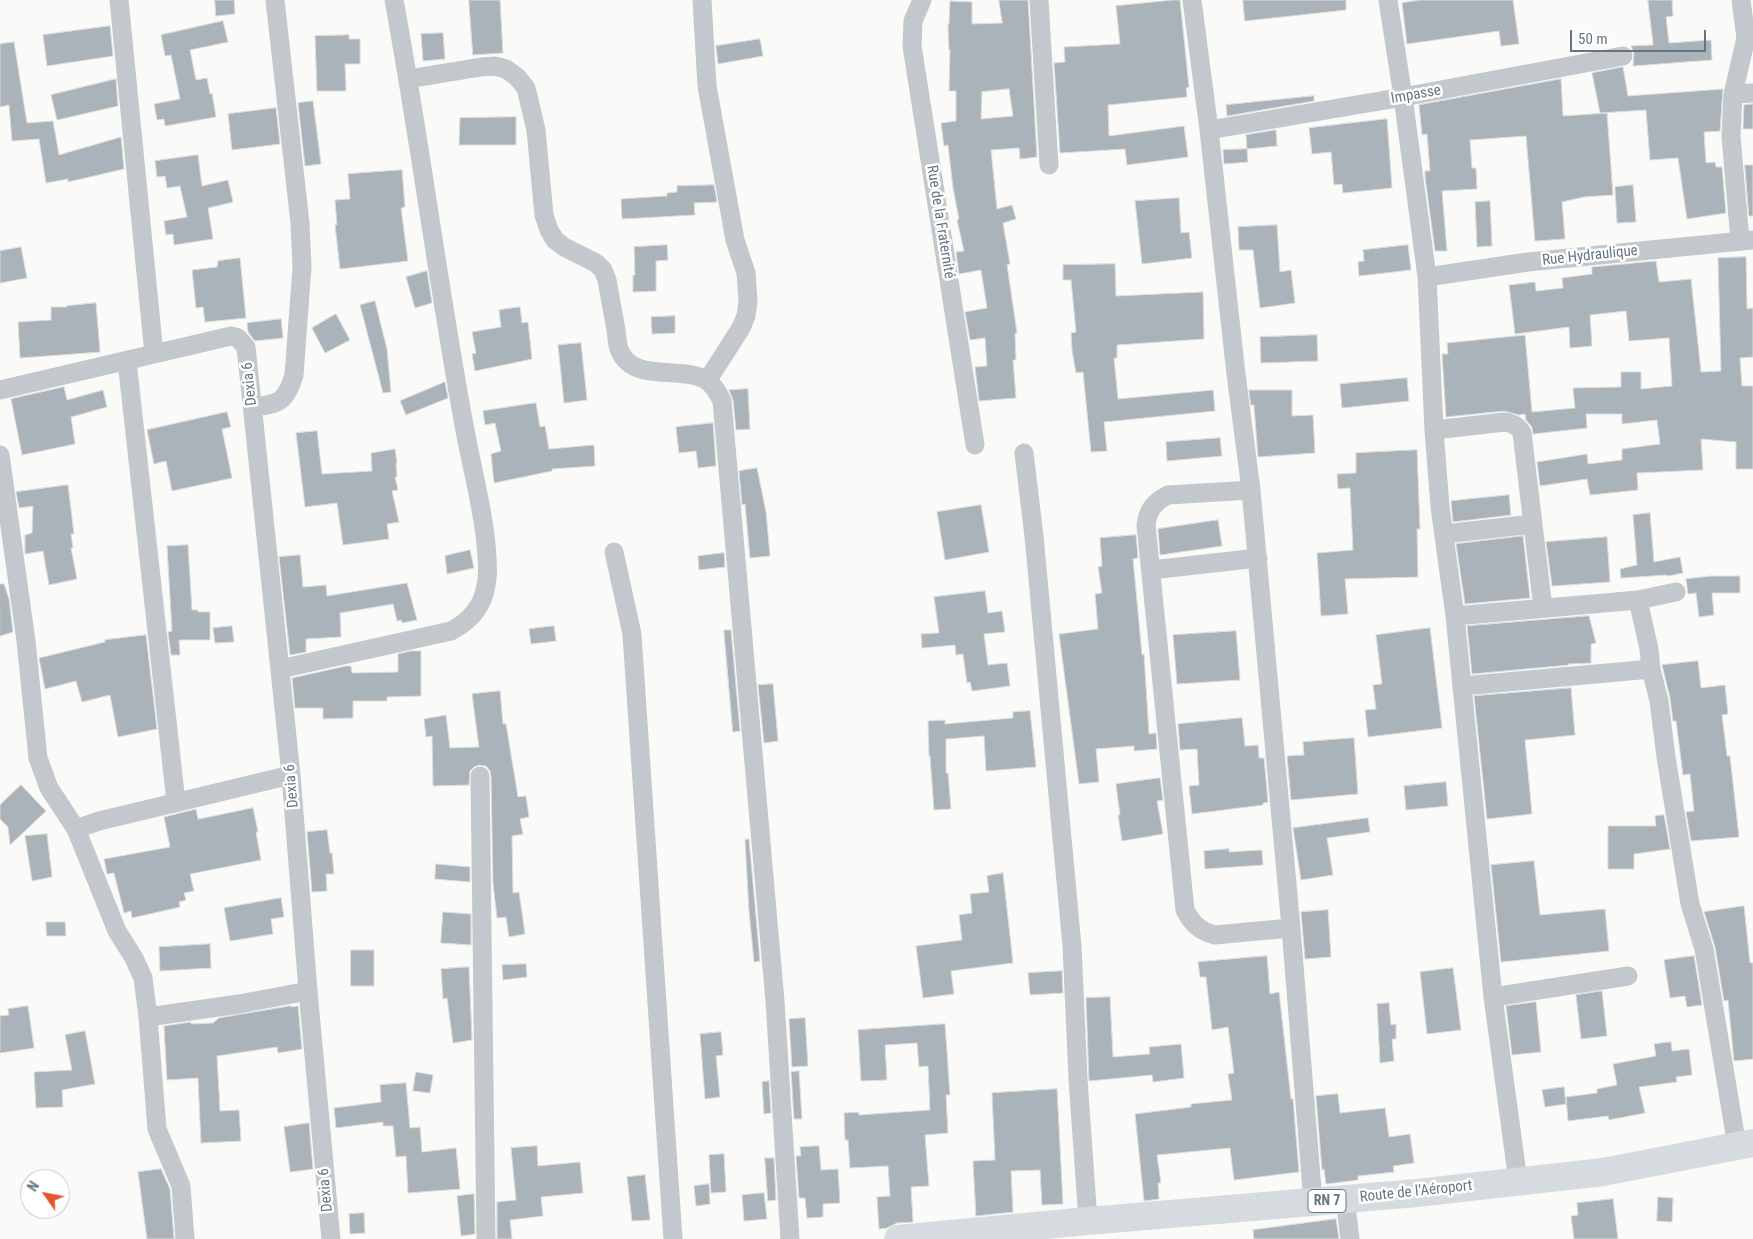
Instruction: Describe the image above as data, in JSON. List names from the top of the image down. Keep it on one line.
{"streets":{"main road":["Route de l’Aéroport","RN 7"],"street":["Impasse","Rue de la Fraternité","Rue Hydraulique","Dexia 6"]},"scale_bar":"50 m","north":"top left"}
